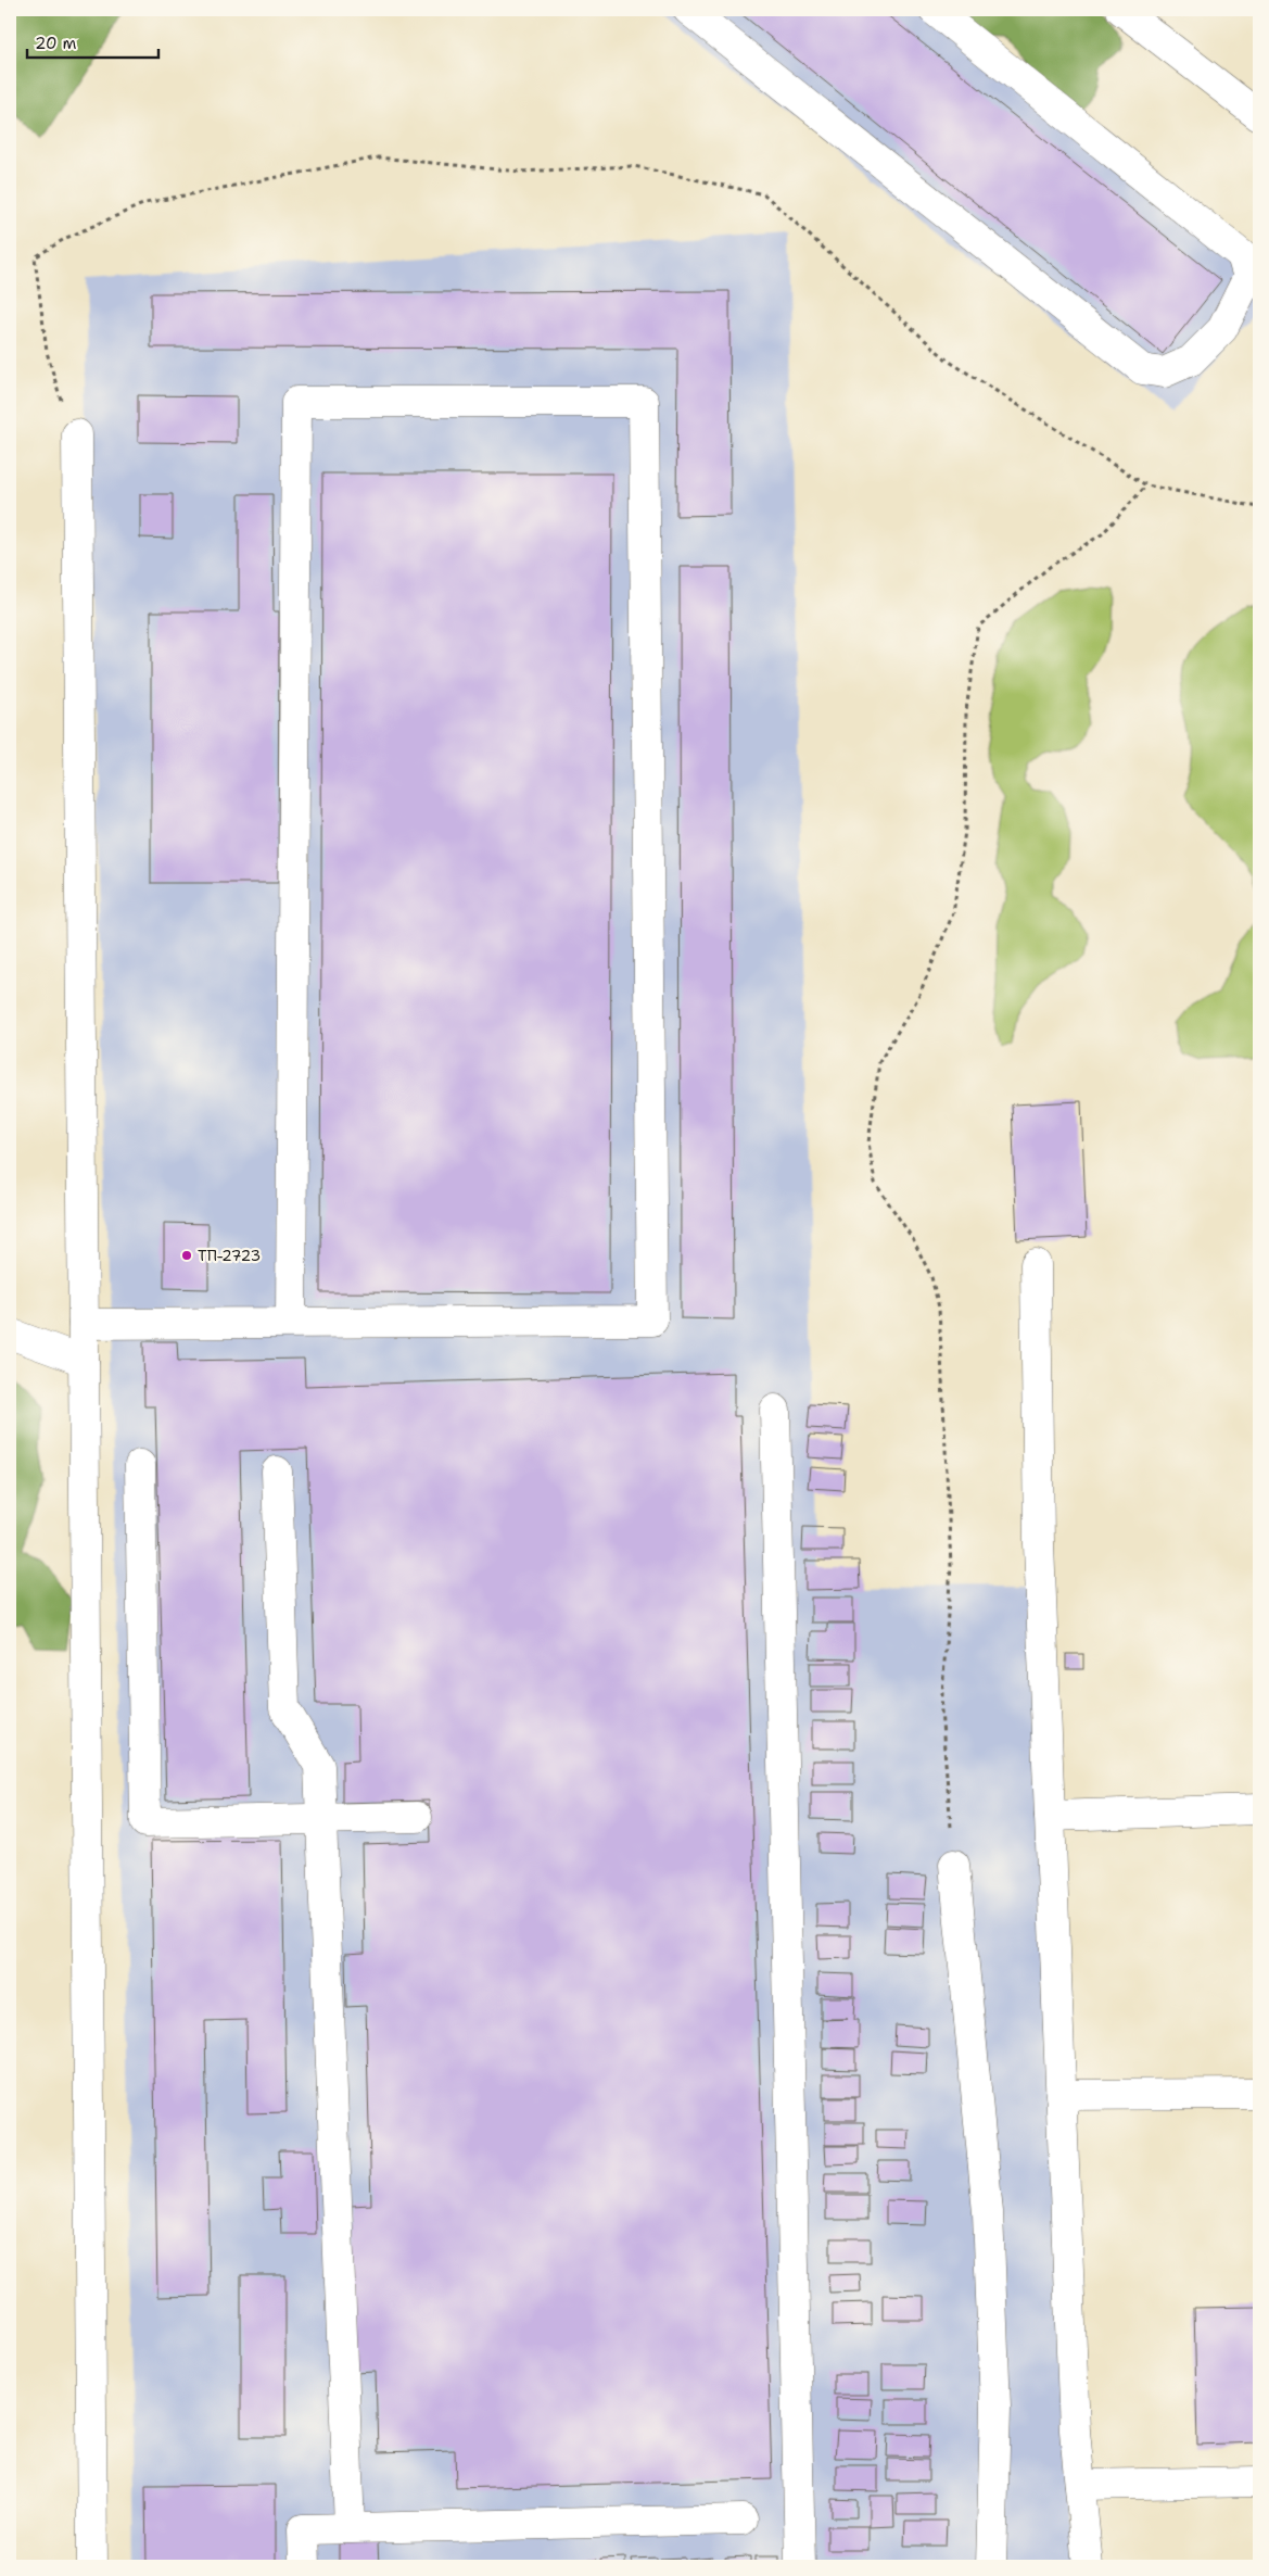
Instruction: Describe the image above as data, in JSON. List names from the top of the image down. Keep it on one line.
{"places":["ТП-2723"],"scale_bar":"20 m"}
